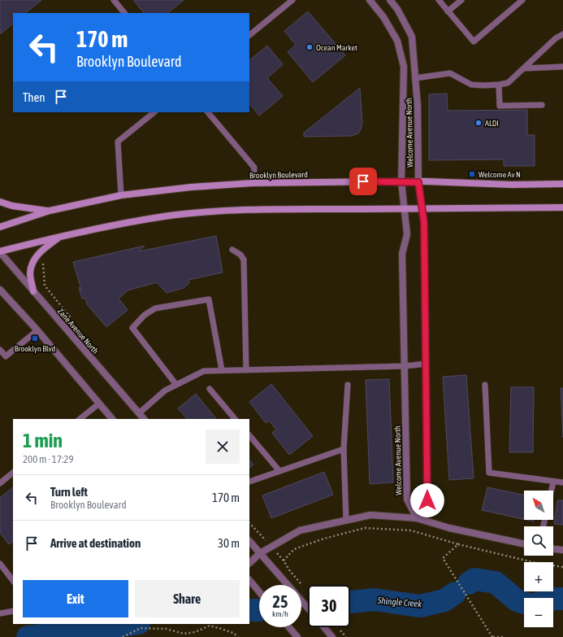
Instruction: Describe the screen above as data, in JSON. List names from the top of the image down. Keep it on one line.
{"streets":{"main road":["Brooklyn Boulevard"],"street":["Welcome Avenue North","Zane Avenue North"]},"crossings":[["Welcome Avenue North","Brooklyn Boulevard"]],"water":["Shingle Creek"],"places":{"other":["Ocean Market","ALDI"],"transit":["Welcome Av N","Brooklyn Blvd"]},"north":"top left","page":{"turn":["170 m","Brooklyn Boulevard"],"then":"Then","heading":["1 min","200 m · 17:29"],"list":[{"name":"Turn left","note":"Brooklyn Boulevard","value":"170 m"},{"name":"Arrive at destination","value":"30 m"}],"map_buttons":["+","−"],"buttons":["Exit","Share"],"speed":"25 km/h","limit":"30"}}
